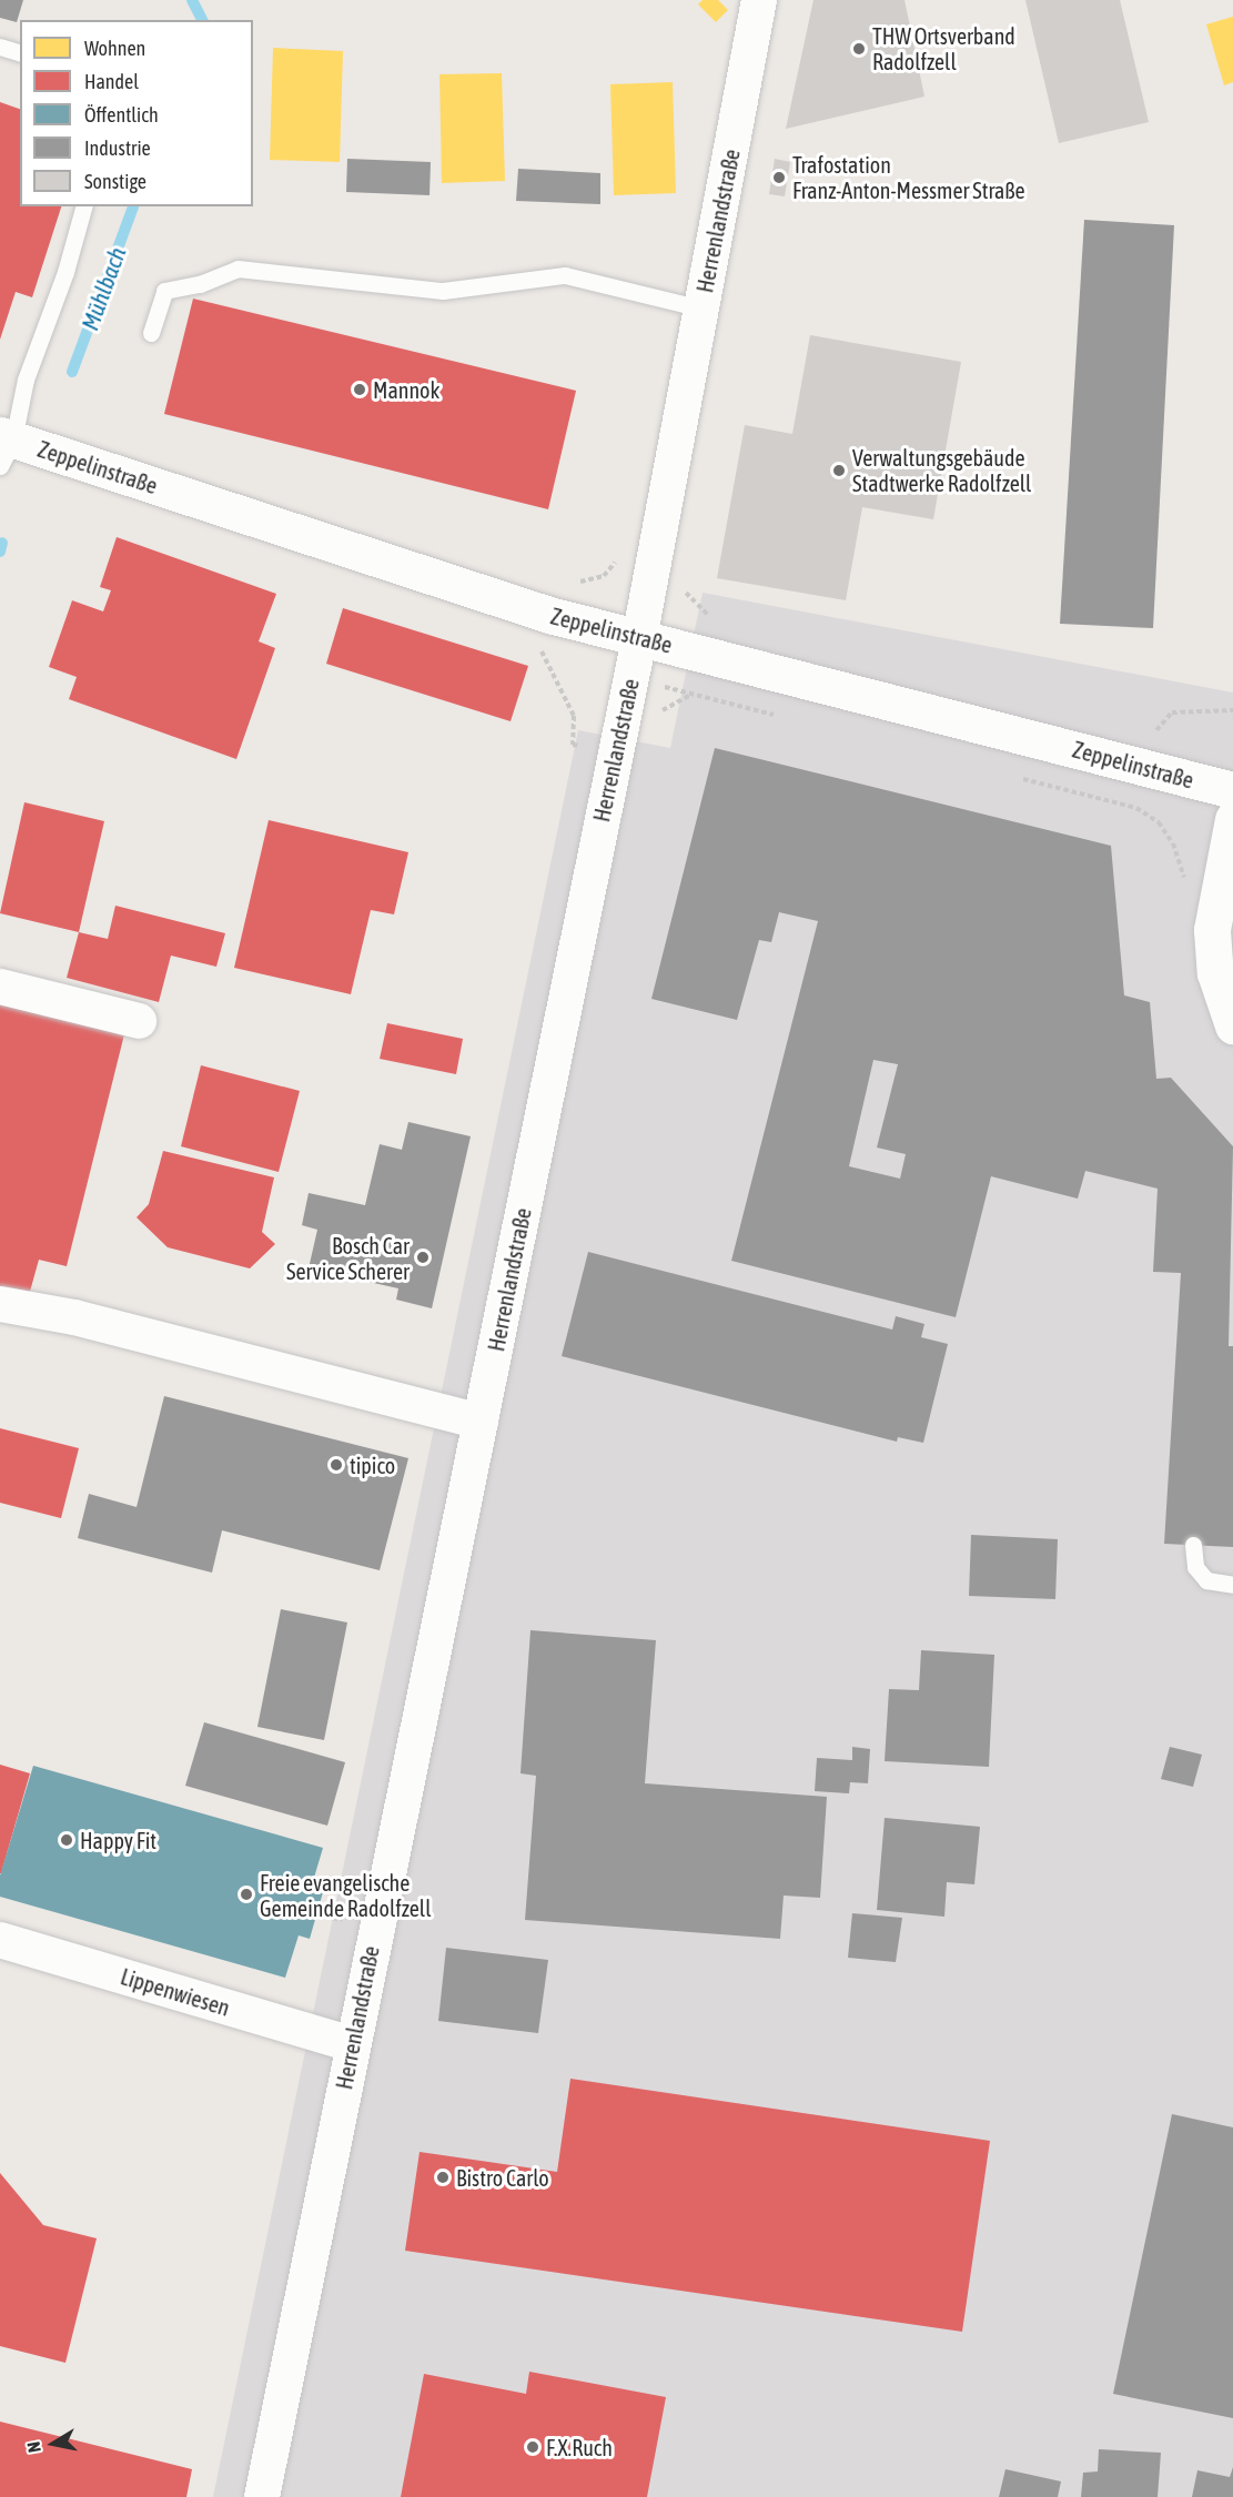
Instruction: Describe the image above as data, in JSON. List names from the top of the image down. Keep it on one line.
{"streets":{"main road":["Zeppelinstraße"],"street":["Herrenlandstraße","Lippenwiesen"]},"crossings":[["Herrenlandstraße","Zeppelinstraße"],["Herrenlandstraße","Lippenwiesen"]],"water":["Mühlbach"],"places":["THW Ortsverband Radolfzell","Trafostation Franz-Anton-Messmer Straße","Mannok","Verwaltungsgebäude Stadtwerke Radolfzell","Bosch Car Service Scherer","tipico","Happy Fit","Freie evangelische Gemeinde Radolfzell","Bistro Carlo","F.X.Ruch"],"legend":["Wohnen","Handel","Öffentlich","Industrie","Sonstige"],"north":"left"}
